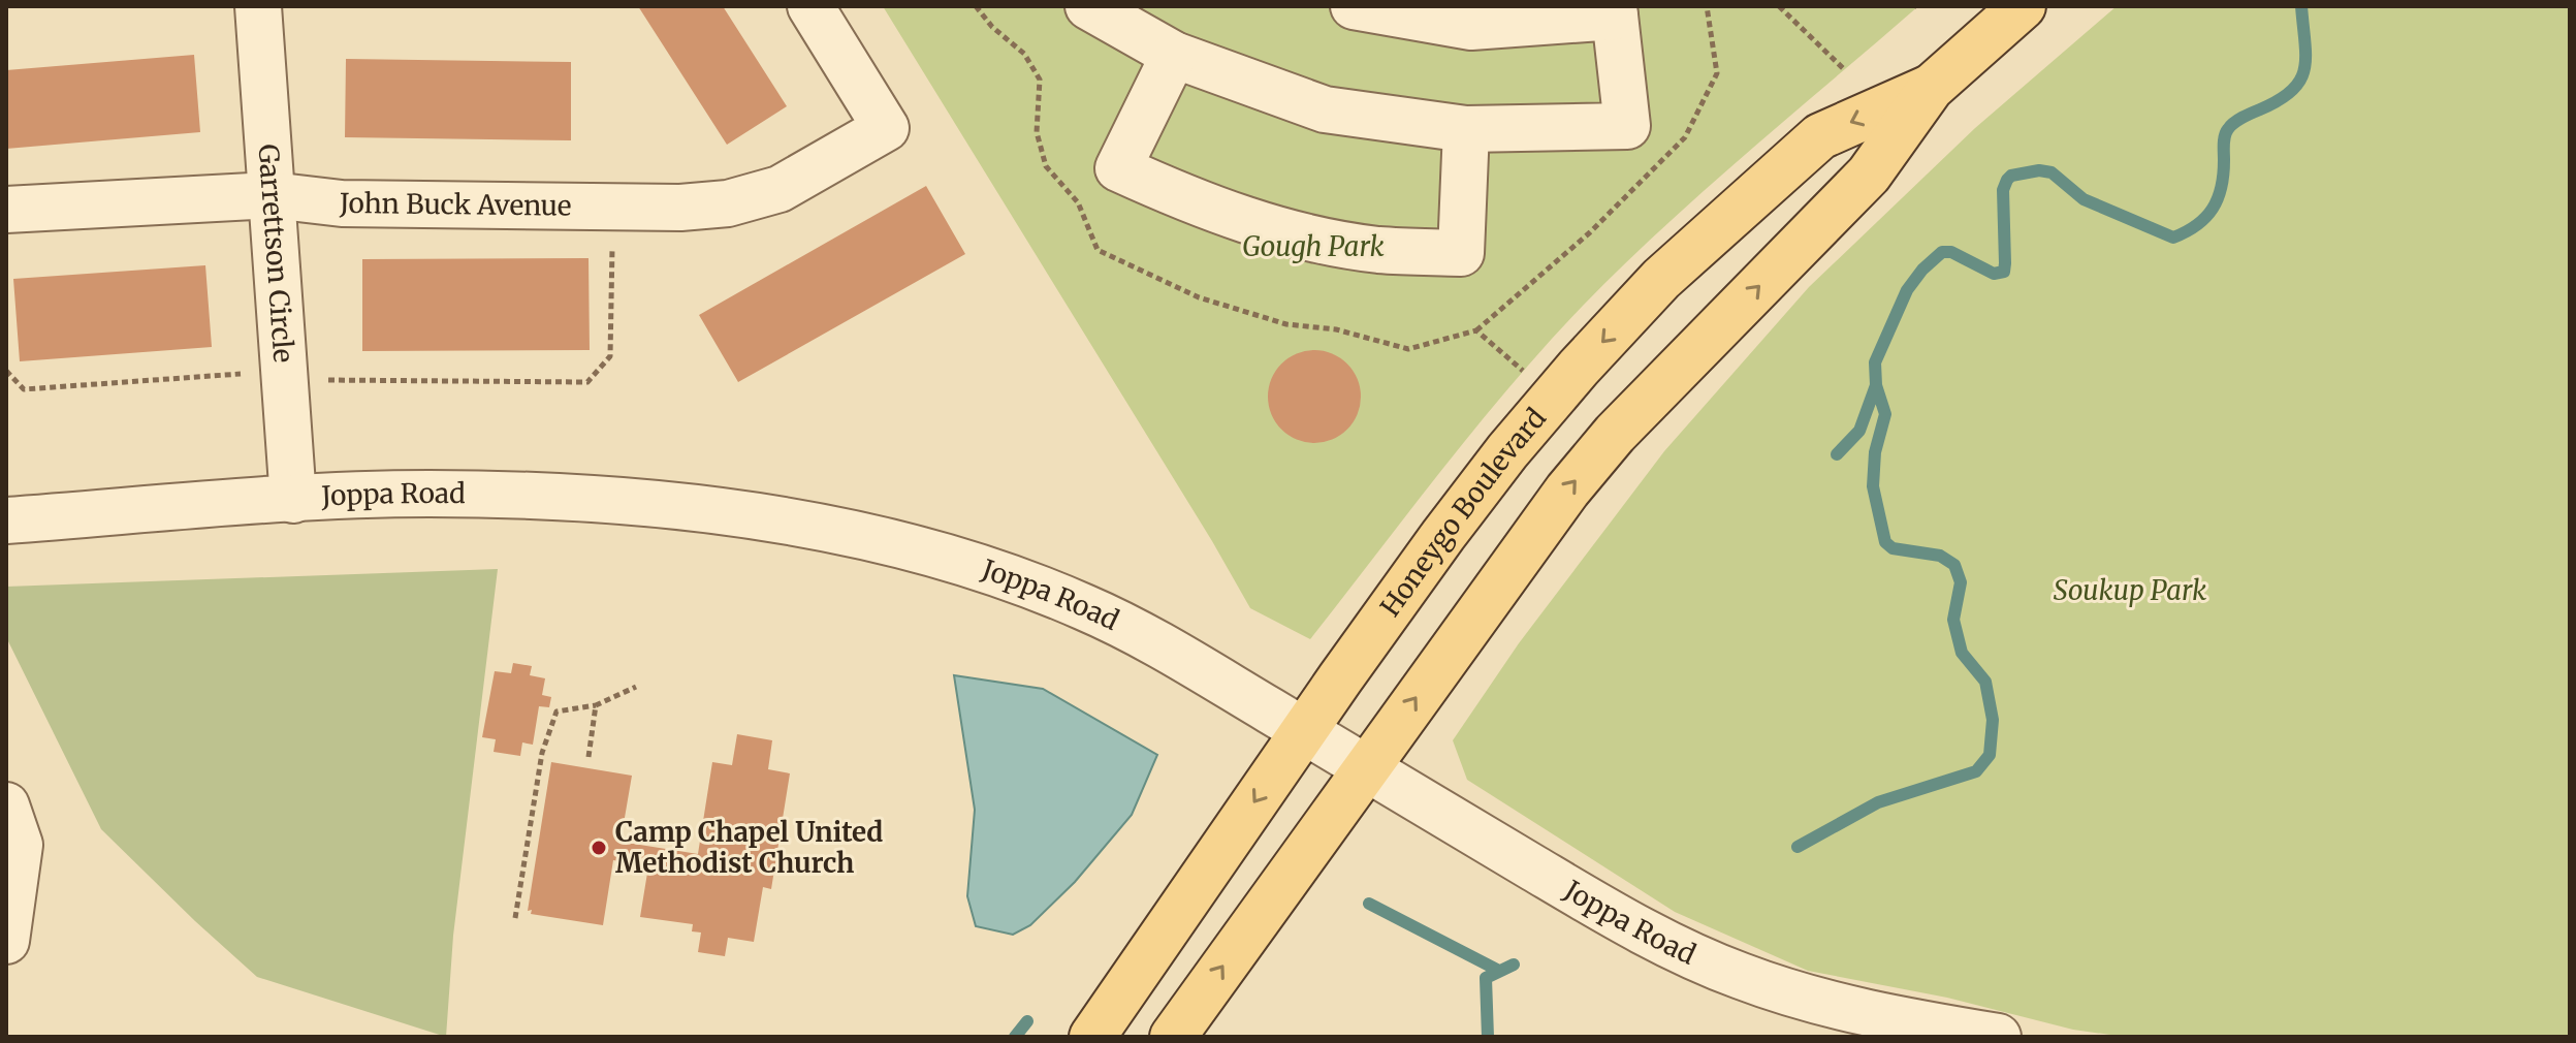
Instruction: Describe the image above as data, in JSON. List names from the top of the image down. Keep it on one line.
{"streets":{"main road":["Honeygo Boulevard"],"street":["John Buck Avenue","Garrettson Circle","Joppa Road"]},"crossings":[["John Buck Avenue","Garrettson Circle"],["Garrettson Circle","Joppa Road"],["Joppa Road","Honeygo Boulevard"]],"parks":["Gough Park","Soukup Park"],"places":["Camp Chapel United Methodist Church"]}
